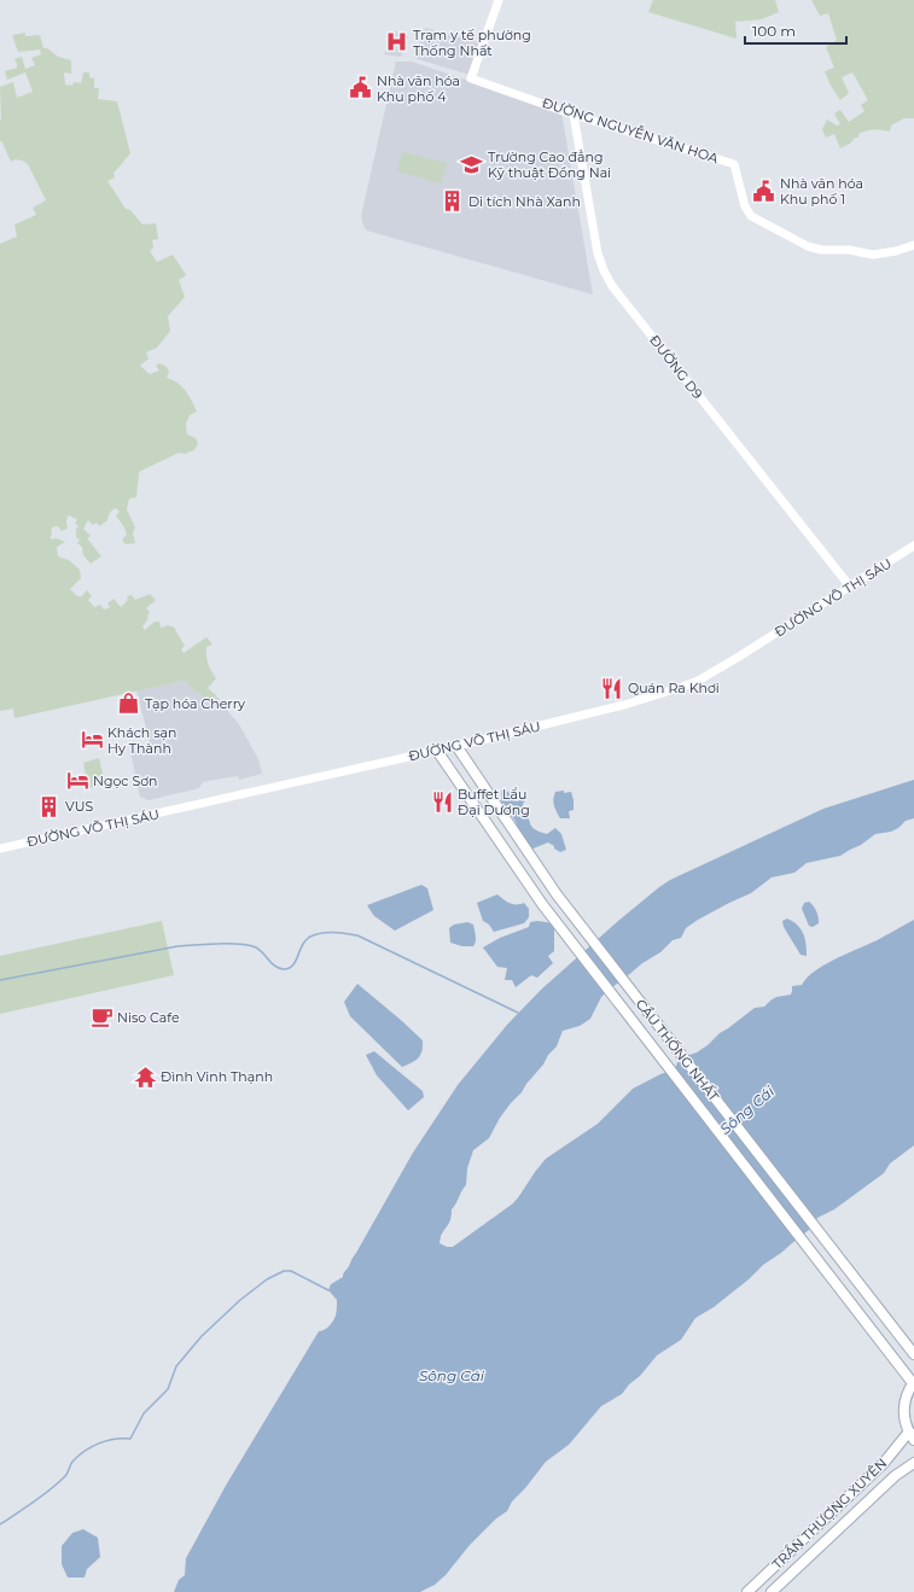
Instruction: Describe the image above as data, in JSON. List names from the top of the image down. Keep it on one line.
{"streets":{"main road":["CẦU THỐNG NHẤT","TRẦN THƯỢNG XUYÊN"],"street":["ĐƯỜNG NGUYỄN VĂN HOA","ĐƯỜNG D9","ĐƯỜNG VÕ THỊ SÁU"]},"crossings":[["ĐƯỜNG NGUYỄN VĂN HOA","ĐƯỜNG D9"],["ĐƯỜNG D9","ĐƯỜNG VÕ THỊ SÁU"],["ĐƯỜNG VÕ THỊ SÁU","CẦU THỐNG NHẤT"]],"water":["Sông Cái"],"places":{"hospital":["Trạm y tế phường Thống Nhất"],"public building":["Nhà văn hóa Khu phố 4","Nhà văn hóa Khu phố 1"],"school or university":["Trường Cao đẳng Kỹ thuật Đồng Nai"],"building":["Di tích Nhà Xanh","VUS"],"restaurant":["Quán Ra Khơi","Buffet Lẩu Đại Dương"],"shop":["Tạp hóa Cherry"],"hotel":["Khách sạn Hy Thành","Ngọc Sơn"],"cafe":["Niso Cafe"],"temple":["Đình Vinh Thạnh"]},"scale_bar":"100 m"}
